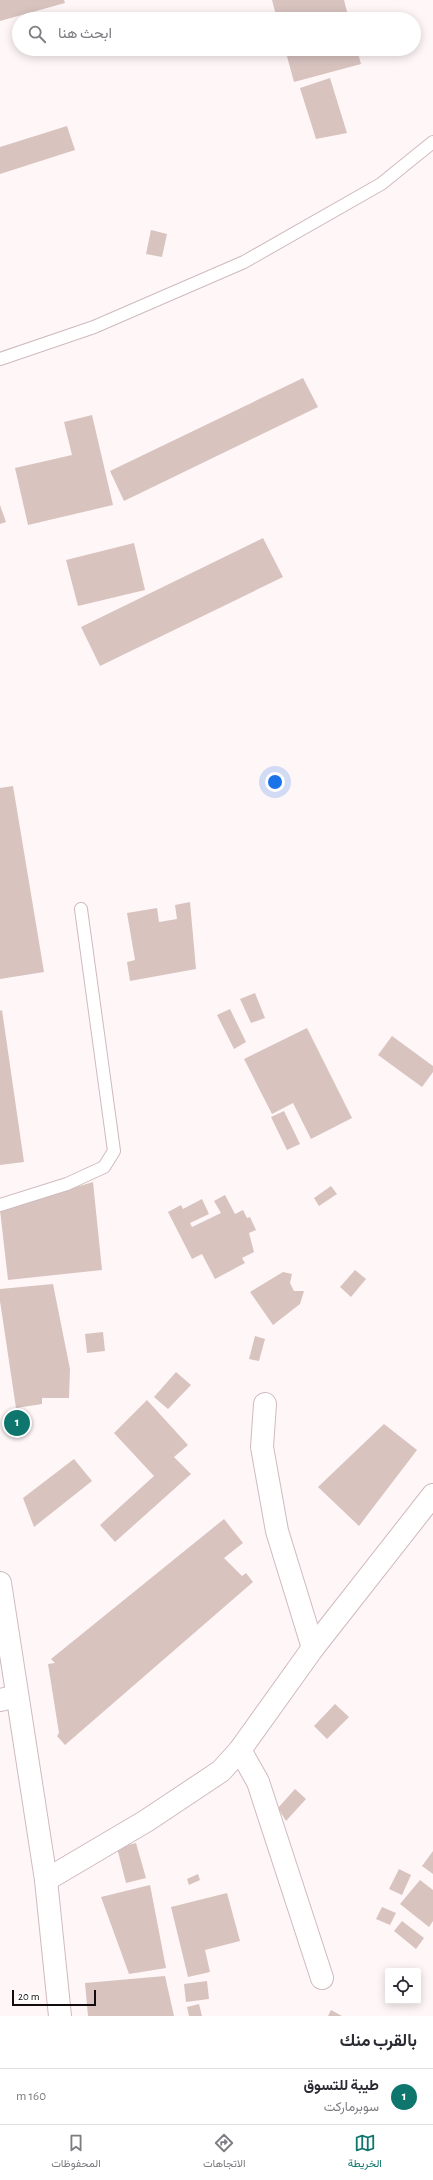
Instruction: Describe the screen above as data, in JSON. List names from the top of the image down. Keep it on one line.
{"scale_bar":"20 m","page":{"search":"ابحث هنا","pins":"1","scale":"20 m","heading":"بالقرب منك","list":[{"mark":"1","name":"طيبة للتسوق","note":"سوبرماركت","value":"160 m"}],"nav":["الخريطة","الاتجاهات","المحفوظات"]}}
